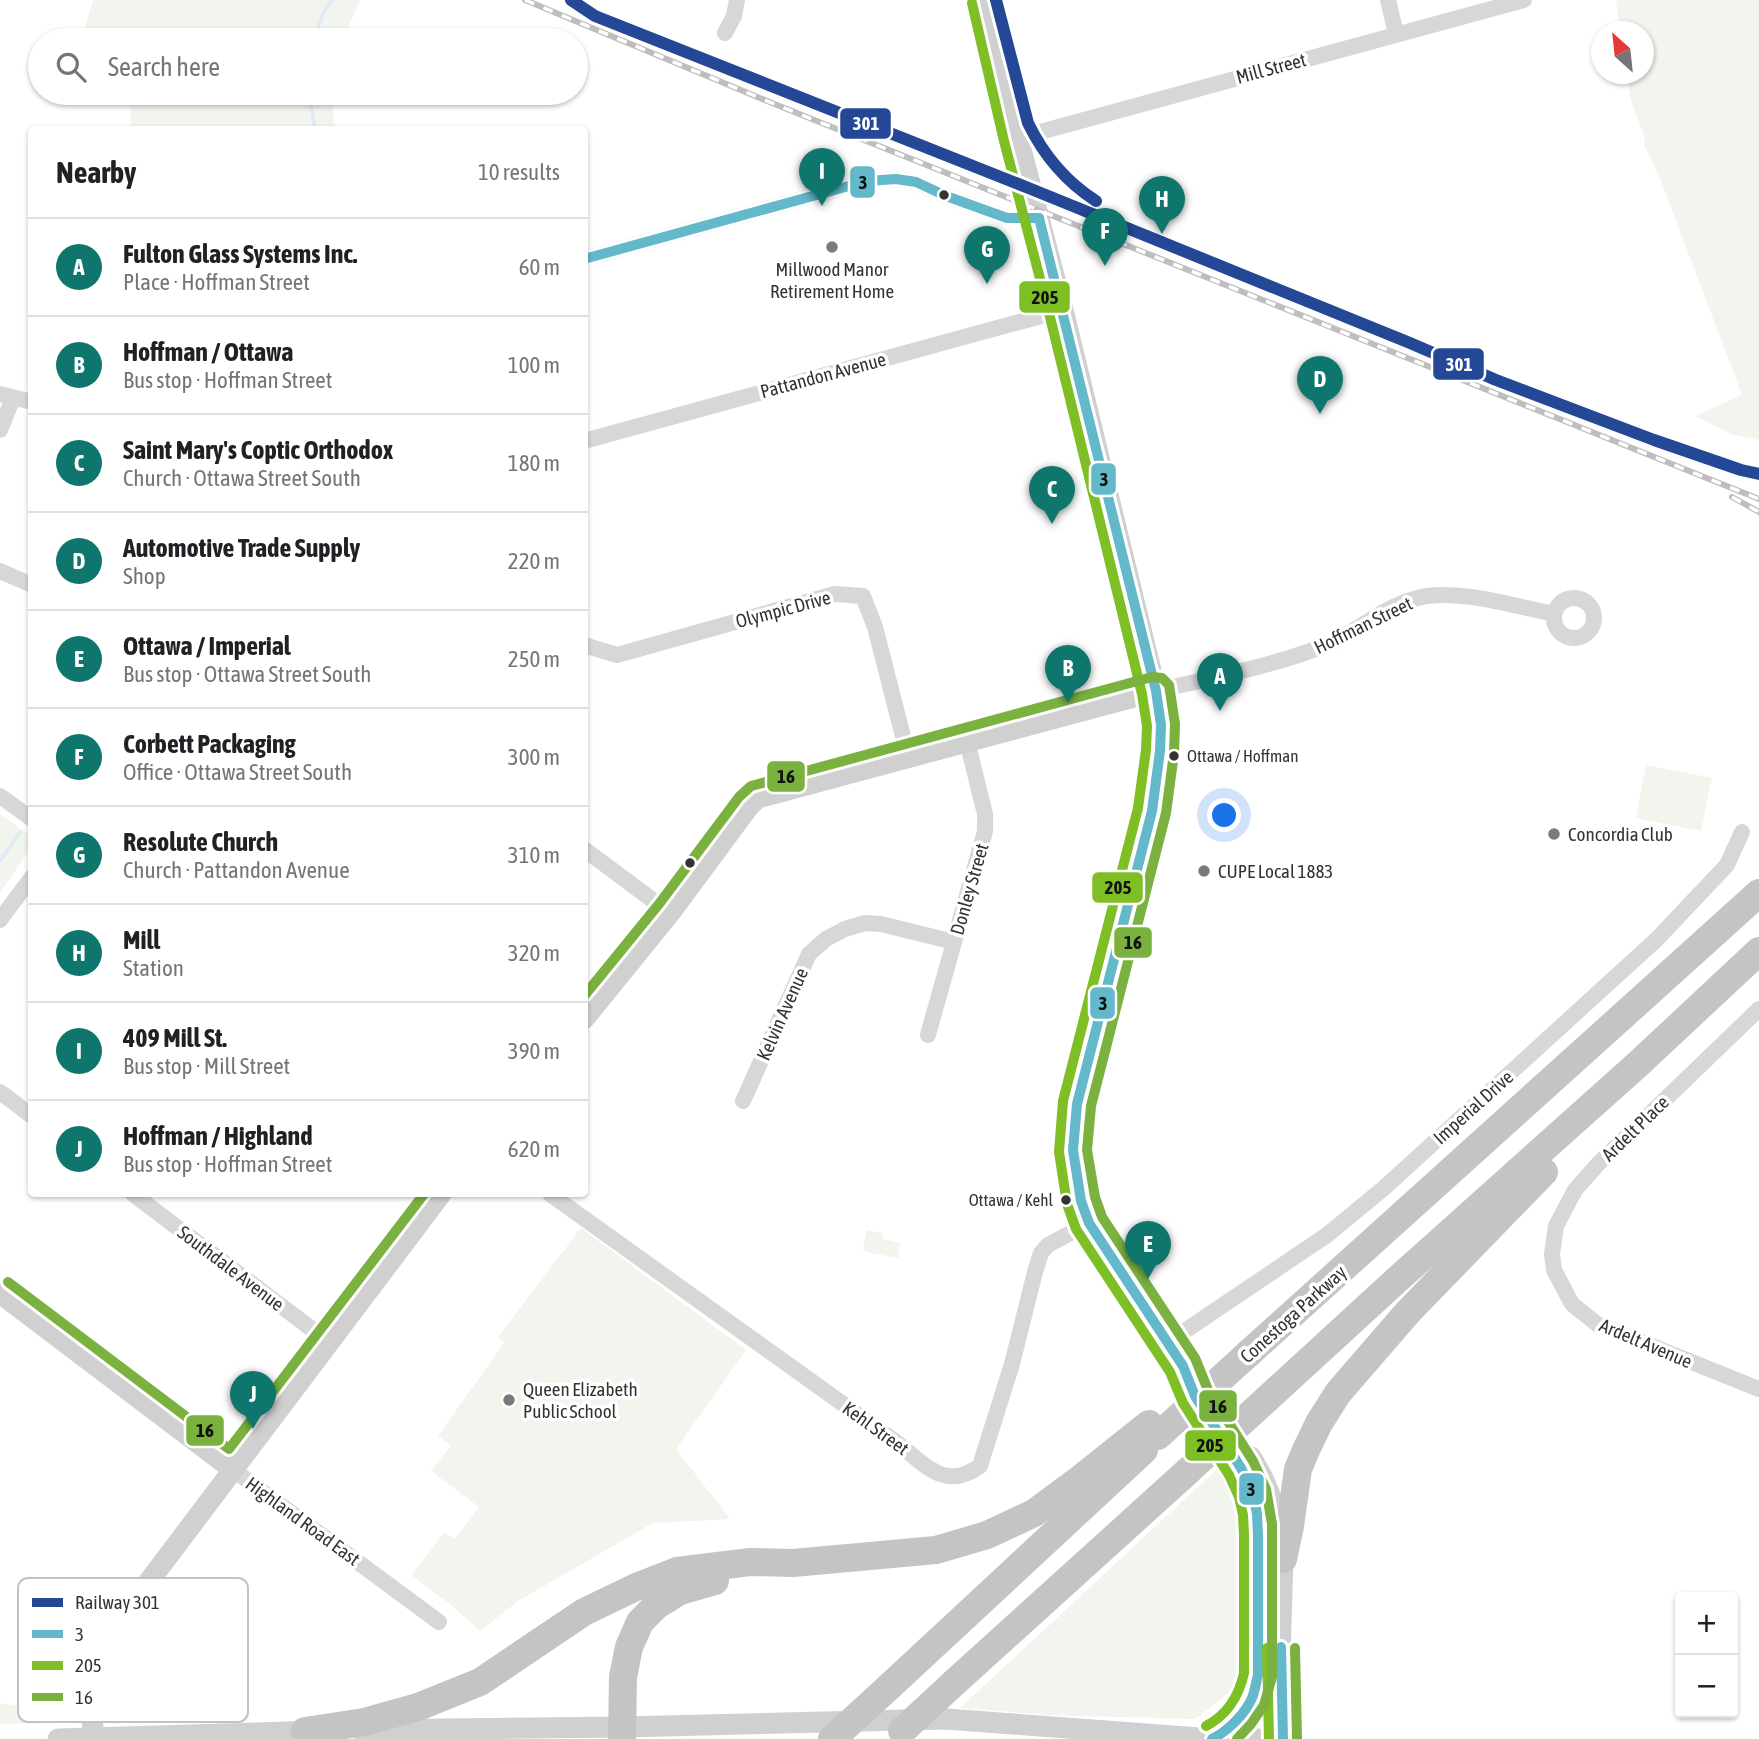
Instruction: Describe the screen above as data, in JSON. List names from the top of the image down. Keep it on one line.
{"streets":{"highway":["Conestoga Parkway"],"main road":["Hoffman Street","Highland Road East"],"street":["Mill Street","Pattandon Avenue","Olympic Drive","Donley Street","Kelvin Avenue","Imperial Drive","Ardelt Place","Southdale Avenue","Ardelt Avenue","Kehl Street"]},"crossings":[["Olympic Drive","Hoffman Street"],["Hoffman Street","Donley Street"],["Donley Street","Kelvin Avenue"],["Ardelt Place","Ardelt Avenue"]],"places":["Millwood Manor Retirement Home","Ottawa / Hoffman","Concordia Club","CUPE Local 1883","Ottawa / Kehl","Queen Elizabeth Public School"],"lines":["rail line 301","transit line 205","transit line 3","transit line 16"],"legend":["Railway 301","3","205","16"],"north":"top left","page":{"search":"Search here","heading":["Nearby","10 results"],"pins":["I","H","F","G","D","C","B","A","E","J"],"list":[{"mark":"A","name":"Fulton Glass Systems Inc.","note":"Place · Hoffman Street","value":"60 m"},{"mark":"B","name":"Hoffman / Ottawa","note":"Bus stop · Hoffman Street","value":"100 m"},{"mark":"C","name":"Saint Mary's Coptic Orthodox","note":"Church · Ottawa Street South","value":"180 m"},{"mark":"D","name":"Automotive Trade Supply","note":"Shop","value":"220 m"},{"mark":"E","name":"Ottawa / Imperial","note":"Bus stop · Ottawa Street South","value":"250 m"},{"mark":"F","name":"Corbett Packaging","note":"Office · Ottawa Street South","value":"300 m"},{"mark":"G","name":"Resolute Church","note":"Church · Pattandon Avenue","value":"310 m"},{"mark":"H","name":"Mill","note":"Station","value":"320 m"},{"mark":"I","name":"409 Mill St.","note":"Bus stop · Mill Street","value":"390 m"},{"mark":"J","name":"Hoffman / Highland","note":"Bus stop · Hoffman Street","value":"620 m"}],"map_buttons":["+","−"]}}
